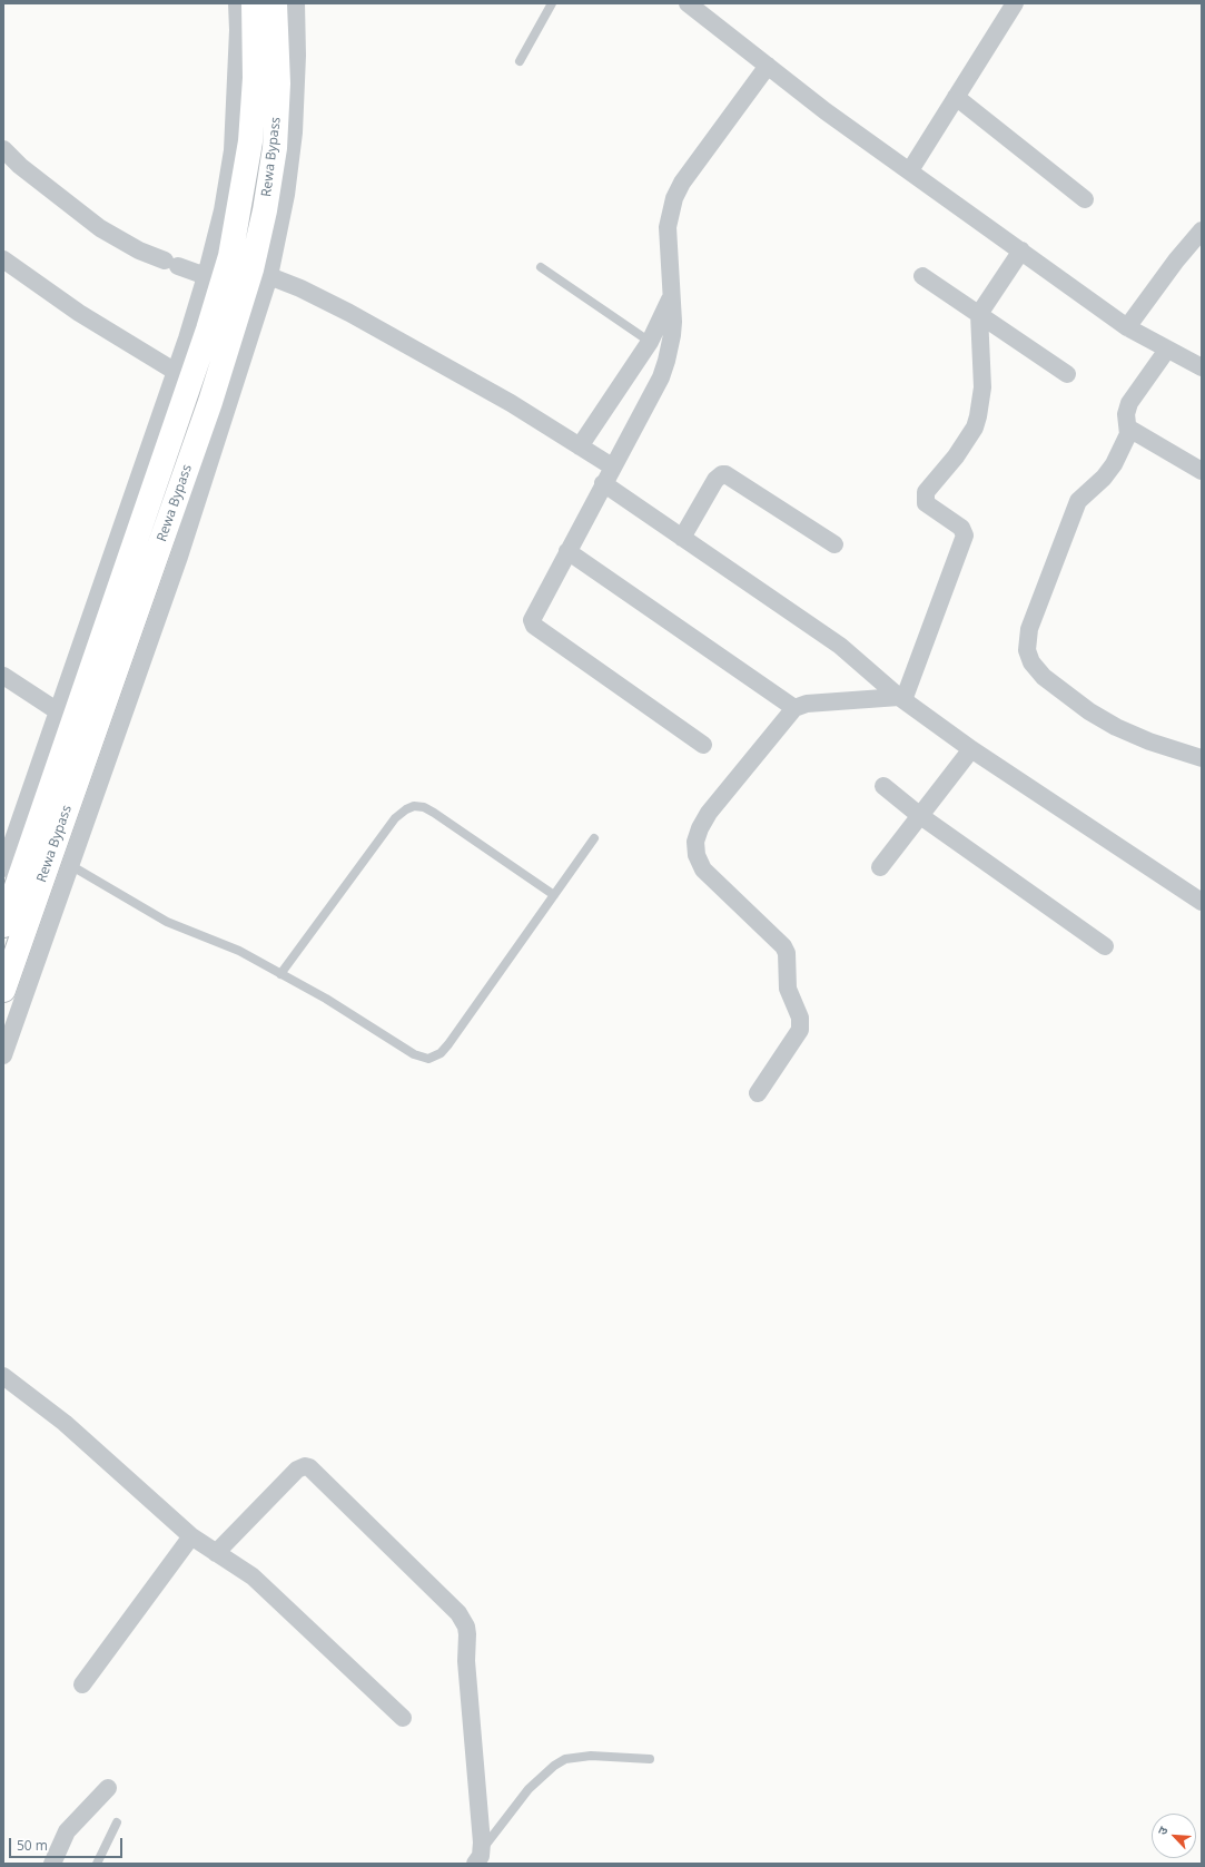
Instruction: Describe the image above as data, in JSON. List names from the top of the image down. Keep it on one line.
{"streets":{"highway":["Rewa Bypass"]},"scale_bar":"50 m","north":"top left"}
